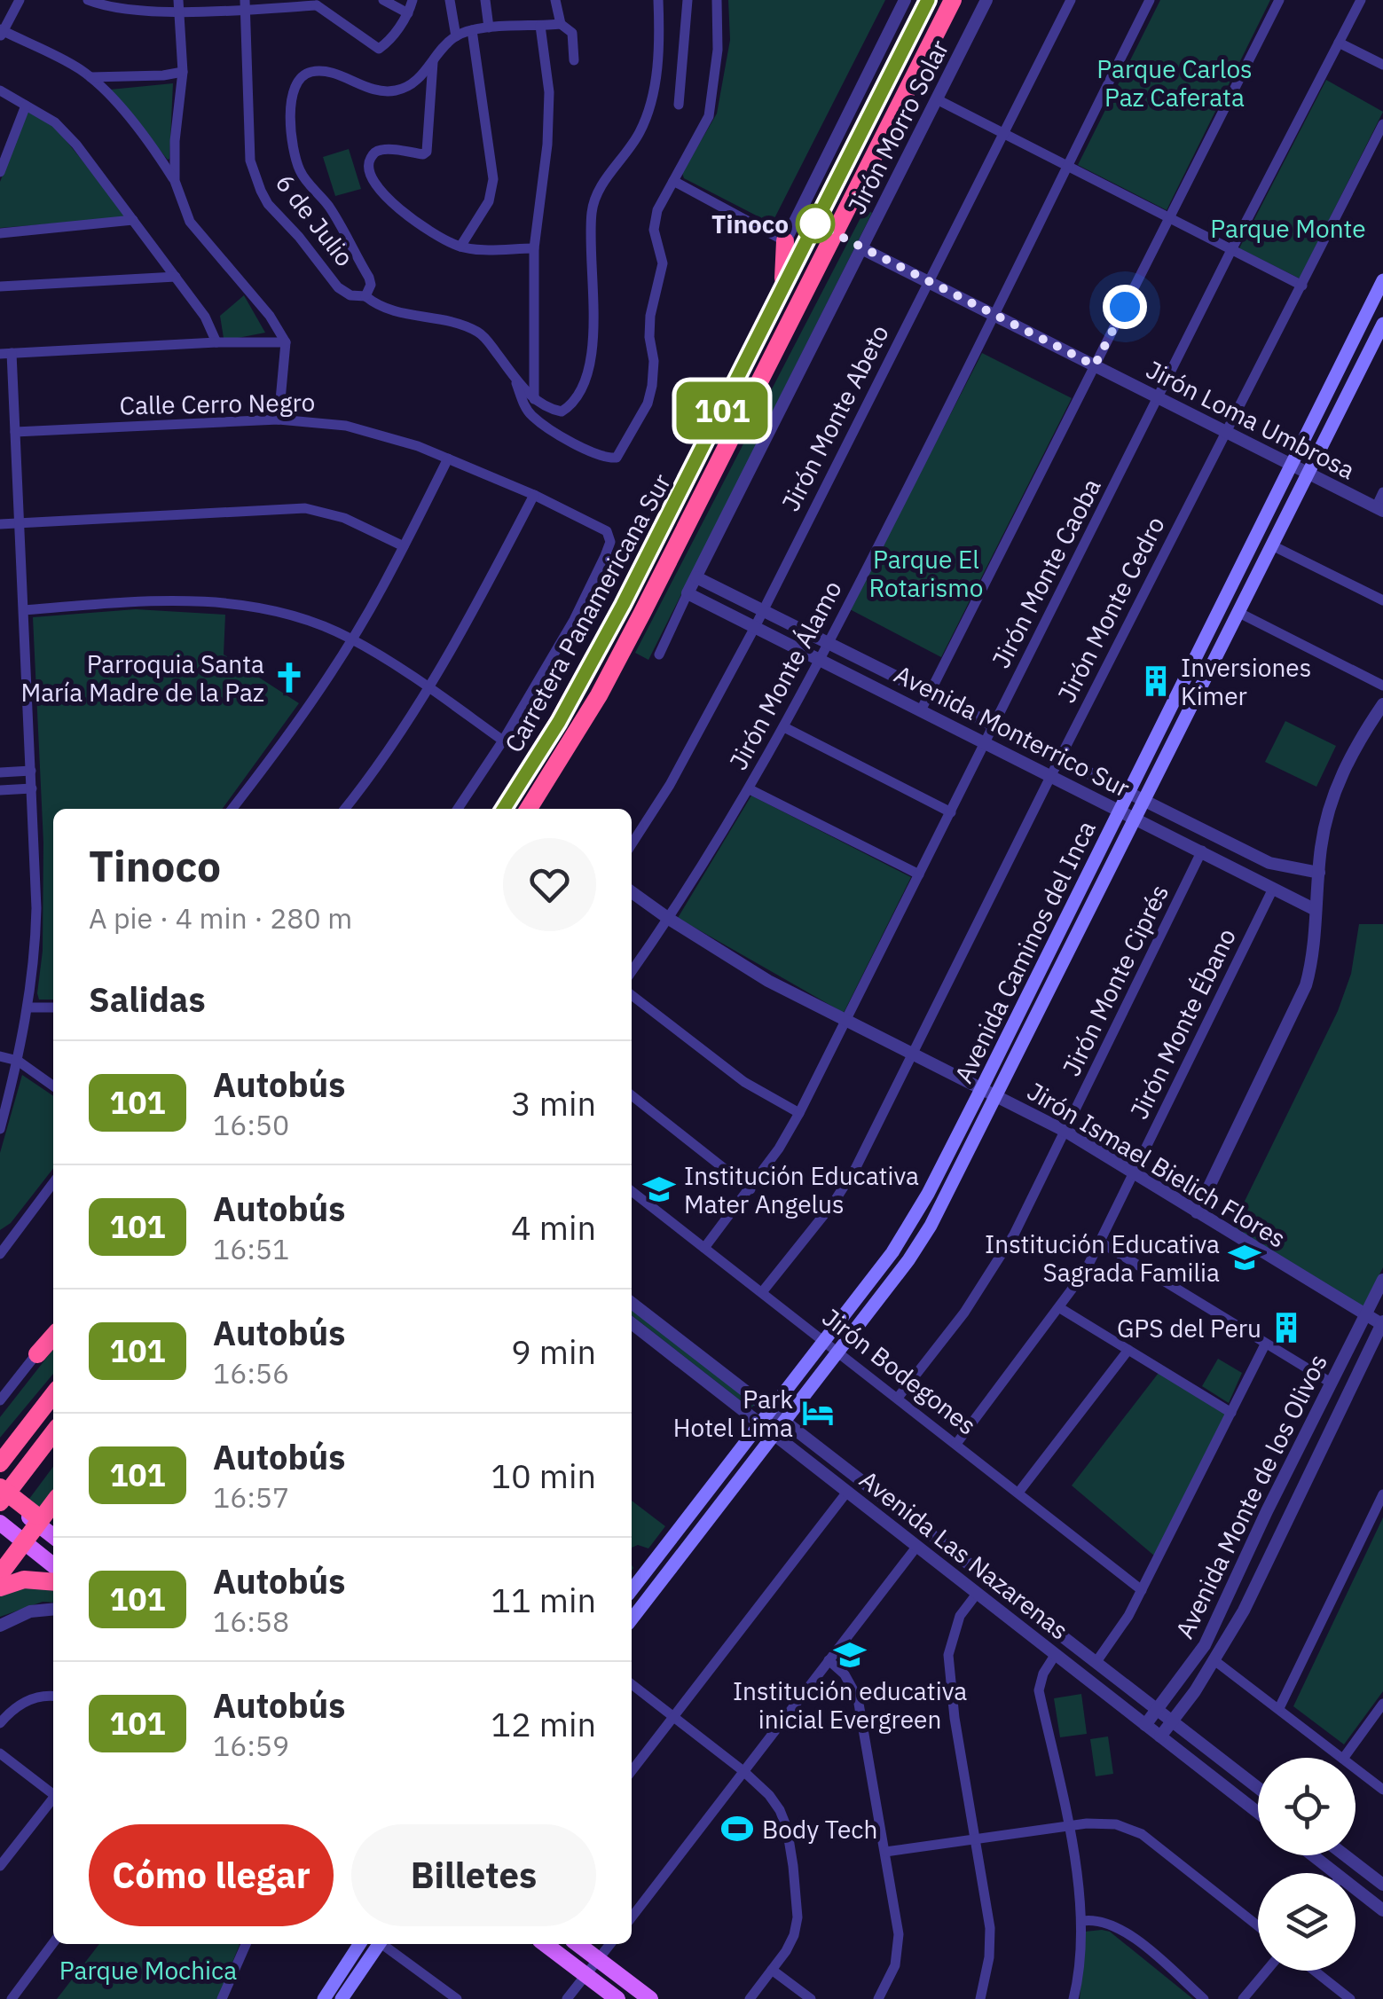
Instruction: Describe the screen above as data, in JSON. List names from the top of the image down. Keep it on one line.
{"streets":{"highway":["Carretera Panamericana Sur"],"main road":["Avenida Caminos del Inca"],"street":["Jirón Morro Solar","6 de Julio","Calle Cerro Negro","Jirón Monte Abeto","Jirón Loma Umbrosa","Jirón Monte Caoba","Jirón Monte Cedro","Jirón Monte Álamo","Avenida Monterrico Sur","Jirón Monte Ciprés","Jirón Monte Ébano","Jirón Ismael Bielich Flores","Jirón Bodegones","Avenida Monte de los Olivos","Avenida Las Nazarenas"]},"crossings":[["Jirón Morro Solar","Jirón Loma Umbrosa"],["Jirón Morro Solar","Avenida Monterrico Sur"],["Jirón Monte Abeto","Jirón Loma Umbrosa"],["Jirón Monte Abeto","Avenida Monterrico Sur"],["Jirón Loma Umbrosa","Jirón Monte Caoba"],["Jirón Loma Umbrosa","Jirón Monte Cedro"],["Jirón Loma Umbrosa","Jirón Monte Álamo"],["Jirón Loma Umbrosa","Avenida Caminos del Inca"],["Jirón Monte Caoba","Avenida Monterrico Sur"],["Jirón Monte Caoba","Jirón Ismael Bielich Flores"],["Jirón Monte Caoba","Jirón Bodegones"],["Jirón Monte Cedro","Avenida Monterrico Sur"],["Jirón Monte Cedro","Jirón Ismael Bielich Flores"],["Jirón Monte Cedro","Jirón Bodegones"],["Jirón Monte Álamo","Avenida Monterrico Sur"],["Jirón Monte Álamo","Jirón Ismael Bielich Flores"],["Avenida Monterrico Sur","Avenida Caminos del Inca"],["Avenida Monterrico Sur","Jirón Monte Ciprés"],["Avenida Monterrico Sur","Jirón Monte Ébano"],["Avenida Caminos del Inca","Jirón Ismael Bielich Flores"],["Avenida Caminos del Inca","Jirón Bodegones"],["Avenida Caminos del Inca","Avenida Las Nazarenas"],["Jirón Monte Ciprés","Jirón Ismael Bielich Flores"],["Jirón Monte Ciprés","Jirón Bodegones"],["Jirón Monte Ébano","Jirón Ismael Bielich Flores"],["Jirón Monte Ébano","Jirón Bodegones"],["Jirón Ismael Bielich Flores","Avenida Monte de los Olivos"],["Avenida Monte de los Olivos","Avenida Las Nazarenas"]],"parks":["Parque Carlos Paz Caferata","Parque Monte","Parque El Rotarismo","Parque Mochica"],"places":{"other":["Tinoco"],"church":["Parroquia Santa María Madre de la Paz"],"building":["Inversiones Kimer","GPS del Peru"],"school or university":["Institución Educativa Mater Angelus","Institución Educativa Sagrada Familia","Institución educativa inicial Evergreen"],"hotel":["Park Hotel Lima"],"sports":["Body Tech"]},"lines":["bus line 101"],"page":{"on_map":"101","heading":[["Tinoco","A pie · 4 min · 280 m"],"Salidas"],"list":[{"mark":"101","name":"Autobús","note":"16:50","value":"3 min"},{"mark":"101","name":"Autobús","note":"16:51","value":"4 min"},{"mark":"101","name":"Autobús","note":"16:56","value":"9 min"},{"mark":"101","name":"Autobús","note":"16:57","value":"10 min"},{"mark":"101","name":"Autobús","note":"16:58","value":"11 min"},{"mark":"101","name":"Autobús","note":"16:59","value":"12 min"}],"buttons":["Cómo llegar","Billetes"]}}
